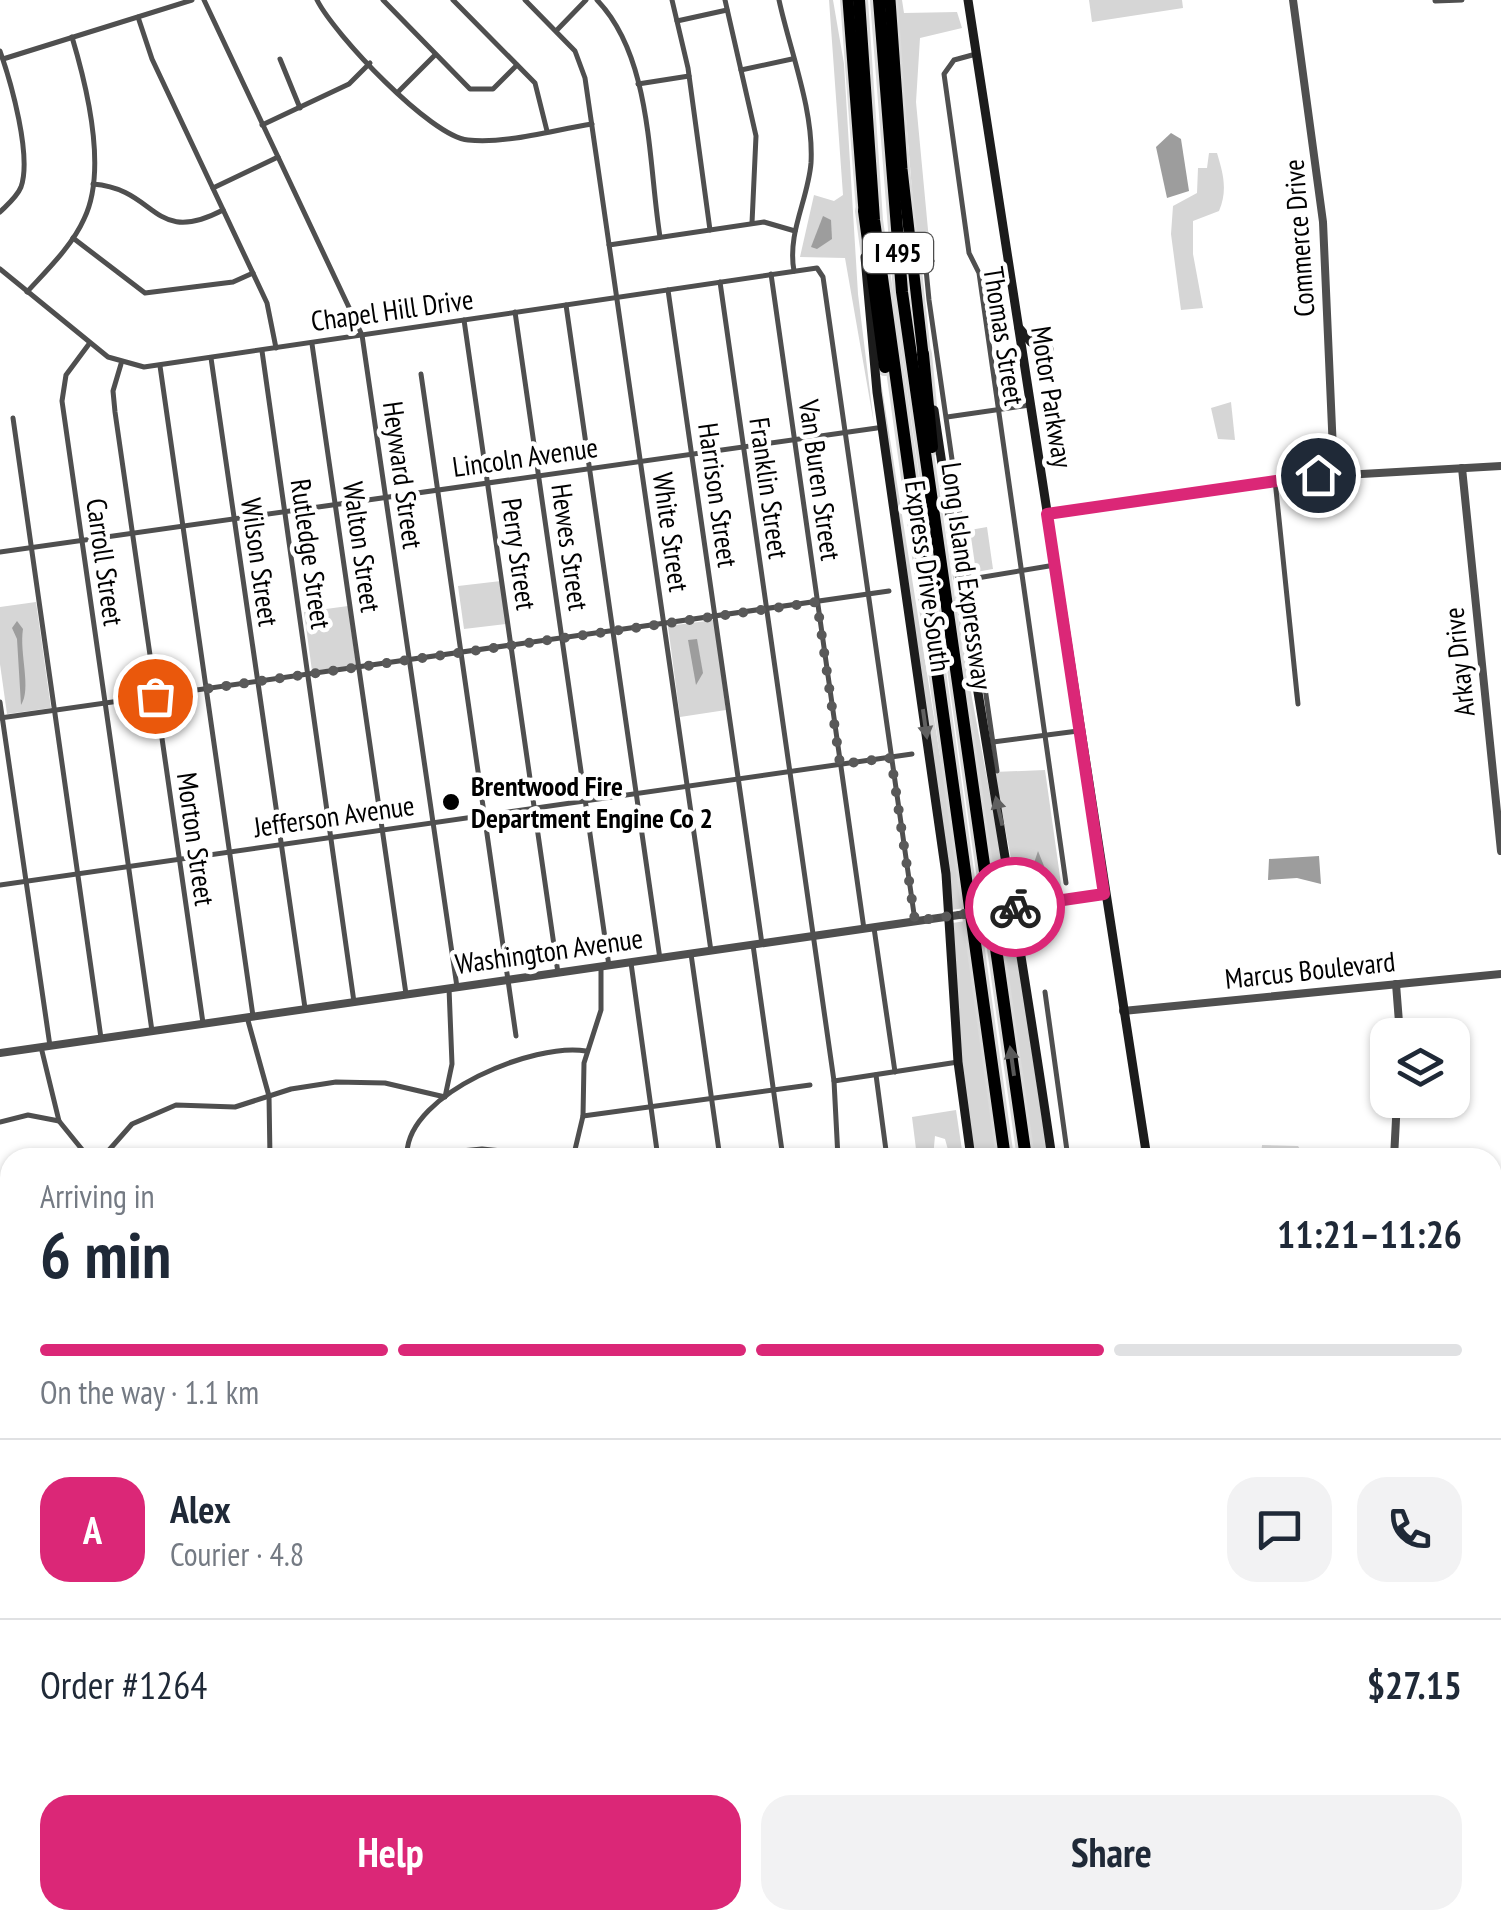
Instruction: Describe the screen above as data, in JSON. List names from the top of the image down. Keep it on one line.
{"streets":{"highway":["I 495","Express Drive South","Long Island Expressway"],"main road":["Motor Parkway"],"street":["Commerce Drive","Chapel Hill Drive","Thomas Street","Lincoln Avenue","Heyward Street","Van Buren Street","Franklin Street","Harrison Street","White Street","Walton Street","Hewes Street","Rutledge Street","Perry Street","Carroll Street","Wilson Street","Arkay Drive","Jefferson Avenue","Morton Street","Washington Avenue","Marcus Boulevard"]},"crossings":[["Chapel Hill Drive","Lincoln Avenue"],["Chapel Hill Drive","Heyward Street"],["Chapel Hill Drive","Van Buren Street"],["Chapel Hill Drive","Franklin Street"],["Chapel Hill Drive","Harrison Street"],["Chapel Hill Drive","White Street"],["Chapel Hill Drive","Walton Street"],["Chapel Hill Drive","Hewes Street"],["Chapel Hill Drive","Rutledge Street"],["Chapel Hill Drive","Perry Street"],["Chapel Hill Drive","Carroll Street"],["Chapel Hill Drive","Wilson Street"],["Chapel Hill Drive","Morton Street"],["Thomas Street","Motor Parkway"],["Motor Parkway","Washington Avenue"],["Motor Parkway","Marcus Boulevard"],["Lincoln Avenue","Heyward Street"],["Lincoln Avenue","Van Buren Street"],["Lincoln Avenue","Franklin Street"],["Lincoln Avenue","Harrison Street"],["Lincoln Avenue","White Street"],["Lincoln Avenue","Walton Street"],["Lincoln Avenue","Hewes Street"],["Lincoln Avenue","Rutledge Street"],["Lincoln Avenue","Perry Street"],["Lincoln Avenue","Carroll Street"],["Lincoln Avenue","Wilson Street"],["Lincoln Avenue","Morton Street"],["Heyward Street","Jefferson Avenue"],["Heyward Street","Washington Avenue"],["Van Buren Street","Jefferson Avenue"],["Van Buren Street","Washington Avenue"],["Franklin Street","Jefferson Avenue"],["Franklin Street","Washington Avenue"],["Harrison Street","Jefferson Avenue"],["Harrison Street","Washington Avenue"],["White Street","Jefferson Avenue"],["White Street","Washington Avenue"],["Walton Street","Jefferson Avenue"],["Walton Street","Washington Avenue"],["Hewes Street","Jefferson Avenue"],["Hewes Street","Washington Avenue"],["Rutledge Street","Jefferson Avenue"],["Rutledge Street","Washington Avenue"],["Perry Street","Jefferson Avenue"],["Perry Street","Washington Avenue"],["Carroll Street","Jefferson Avenue"],["Carroll Street","Washington Avenue"],["Wilson Street","Jefferson Avenue"],["Wilson Street","Washington Avenue"],["Express Drive South","Washington Avenue"],["Jefferson Avenue","Morton Street"],["Morton Street","Washington Avenue"]],"places":["Brentwood Fire Department Engine Co 2"],"page":{"heading":["6 min","Arriving in","11:21–11:26"],"panel":["Alex","Courier · 4.8","Order #1264","$27.15"],"bar":"On the way · 1.1 km","round":"A","buttons":["Help","Share"]}}
